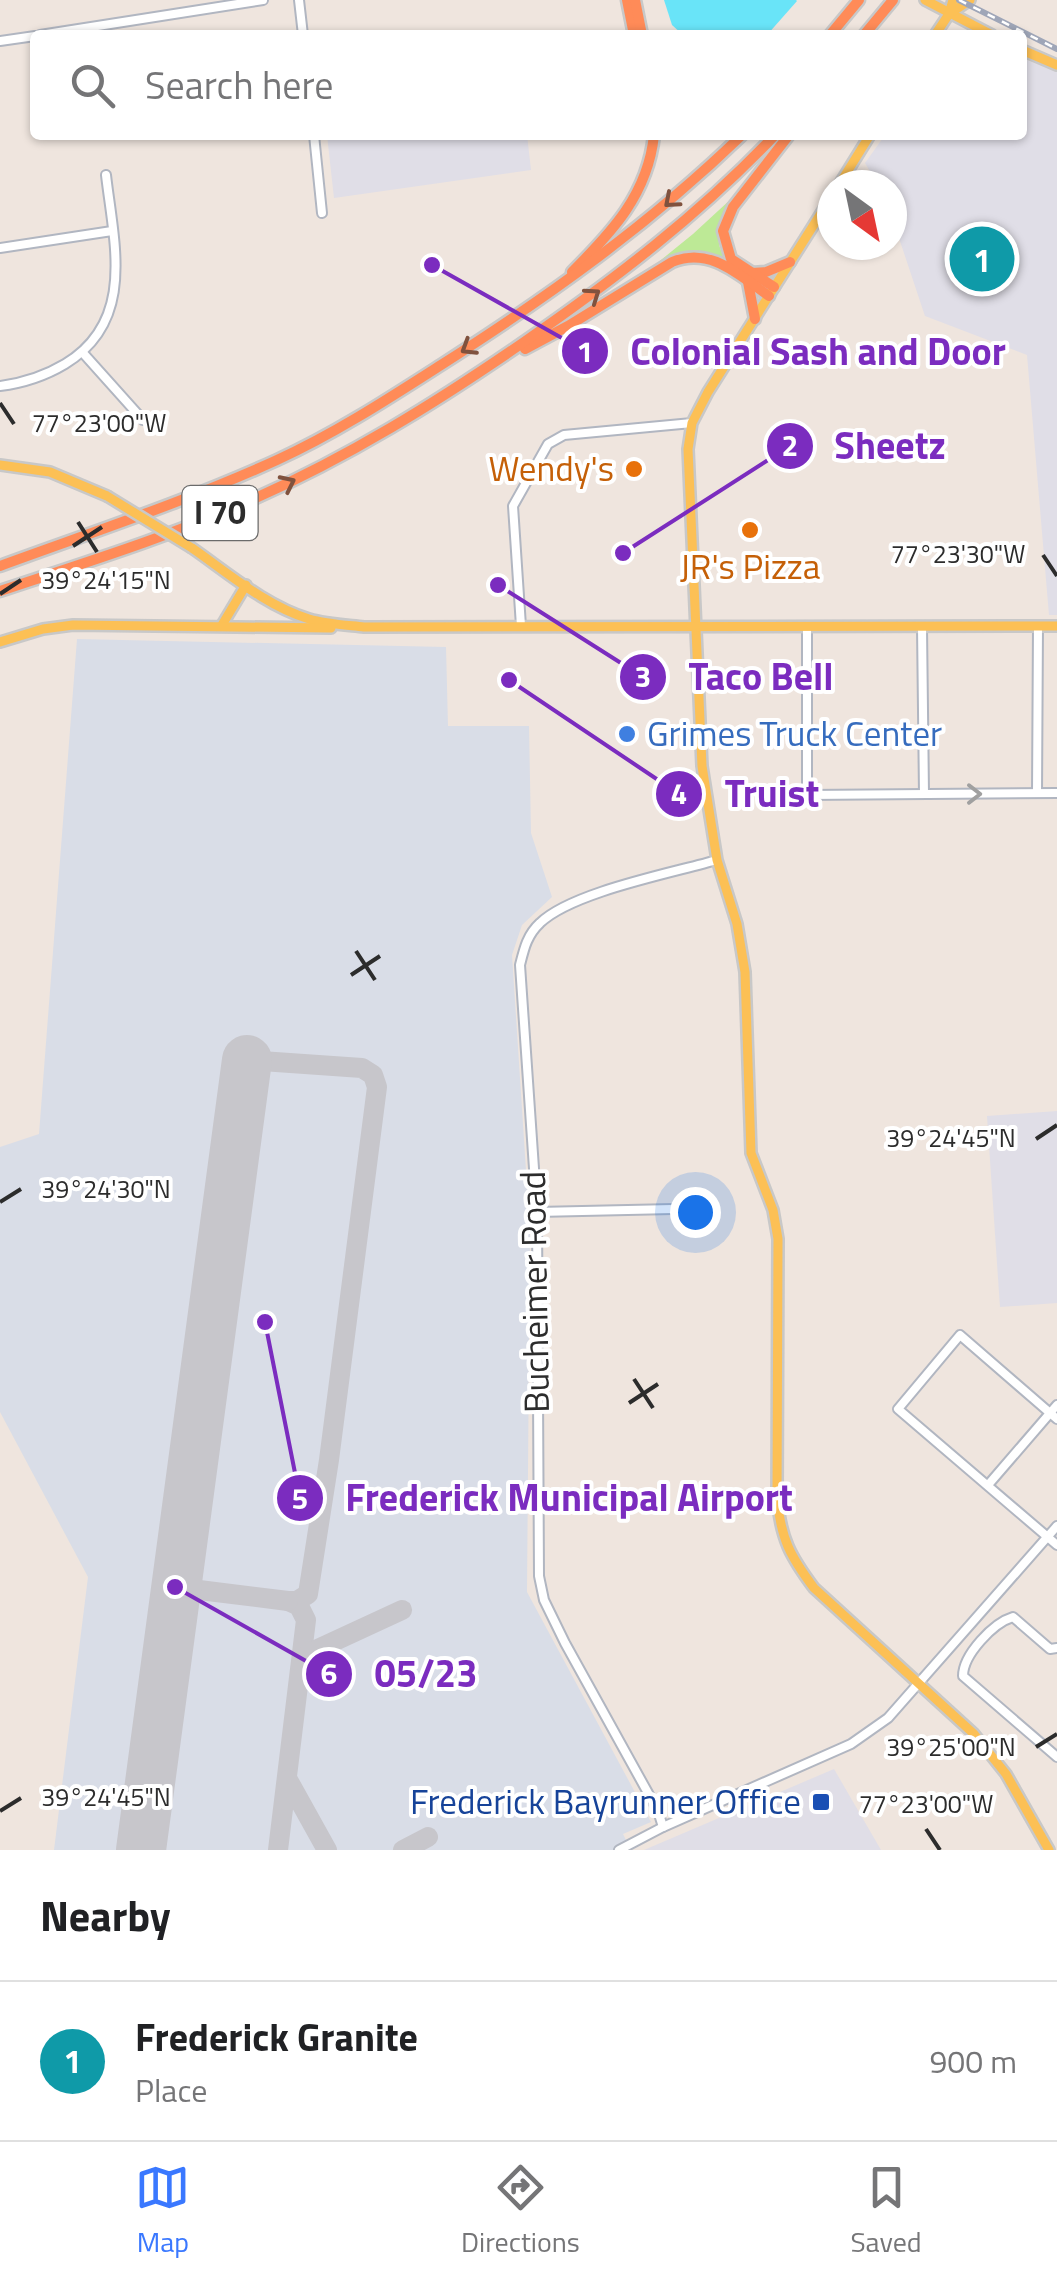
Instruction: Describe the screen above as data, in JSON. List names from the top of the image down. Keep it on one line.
{"streets":{"highway":["I 70"],"street":["Bucheimer Road"]},"places":{"other":["Colonial Sash and Door","Wendy's","JR's Pizza","Sheetz","Taco Bell","Truist","Grimes Truck Center","Frederick Municipal Airport","05/23"],"transit":["Frederick Bayrunner Office"]},"north":"bottom right","page":{"search":"Search here","pins":"1","heading":"Nearby","list":[{"mark":"1","name":"Frederick Granite","note":"Place","value":"900 m"}],"nav":["Map","Directions","Saved"]},"coordinates":["77°23'00\"W","77°23'30\"W","39°24'15\"N","39°24'45\"N","39°24'30\"N","39°25'00\"N"]}
